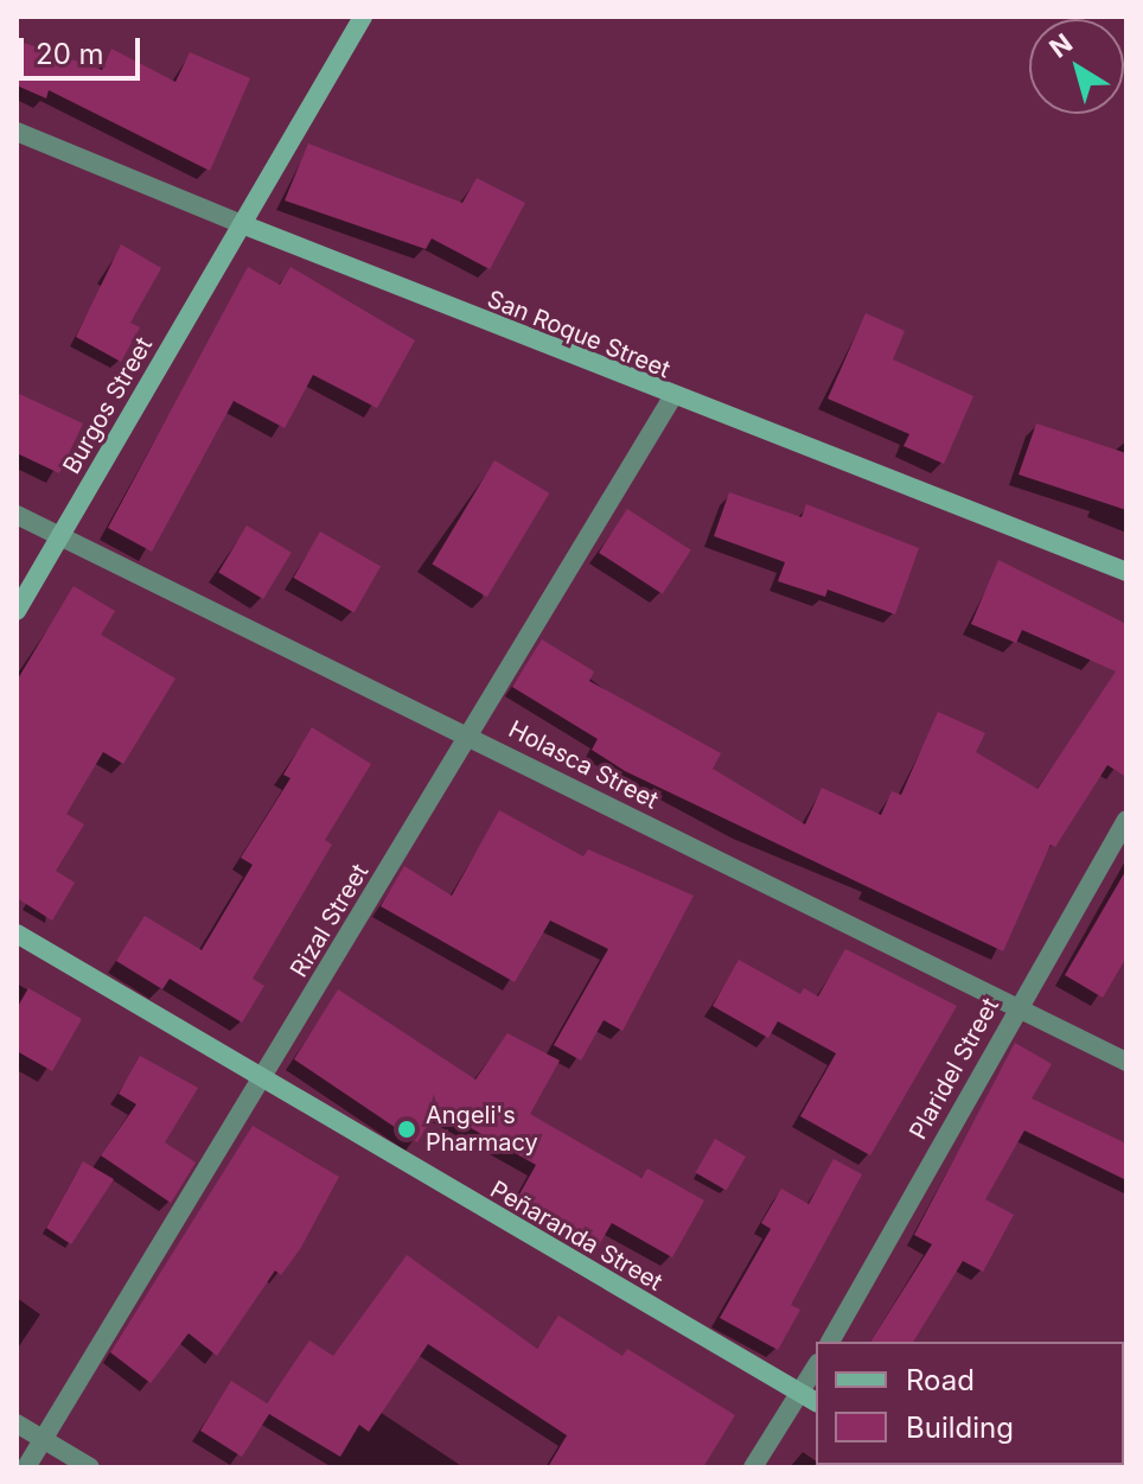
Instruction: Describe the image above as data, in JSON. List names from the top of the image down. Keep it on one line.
{"streets":{"street":["San Roque Street","Burgos Street","Holasca Street","Rizal Street","Plaridel Street","Peñaranda Street"]},"crossings":[["San Roque Street","Burgos Street"],["San Roque Street","Rizal Street"],["Burgos Street","Holasca Street"],["Holasca Street","Rizal Street"],["Holasca Street","Plaridel Street"],["Rizal Street","Peñaranda Street"]],"places":["Angeli's Pharmacy"],"legend":["Road","Building"],"scale_bar":"20 m","north":"top left"}
